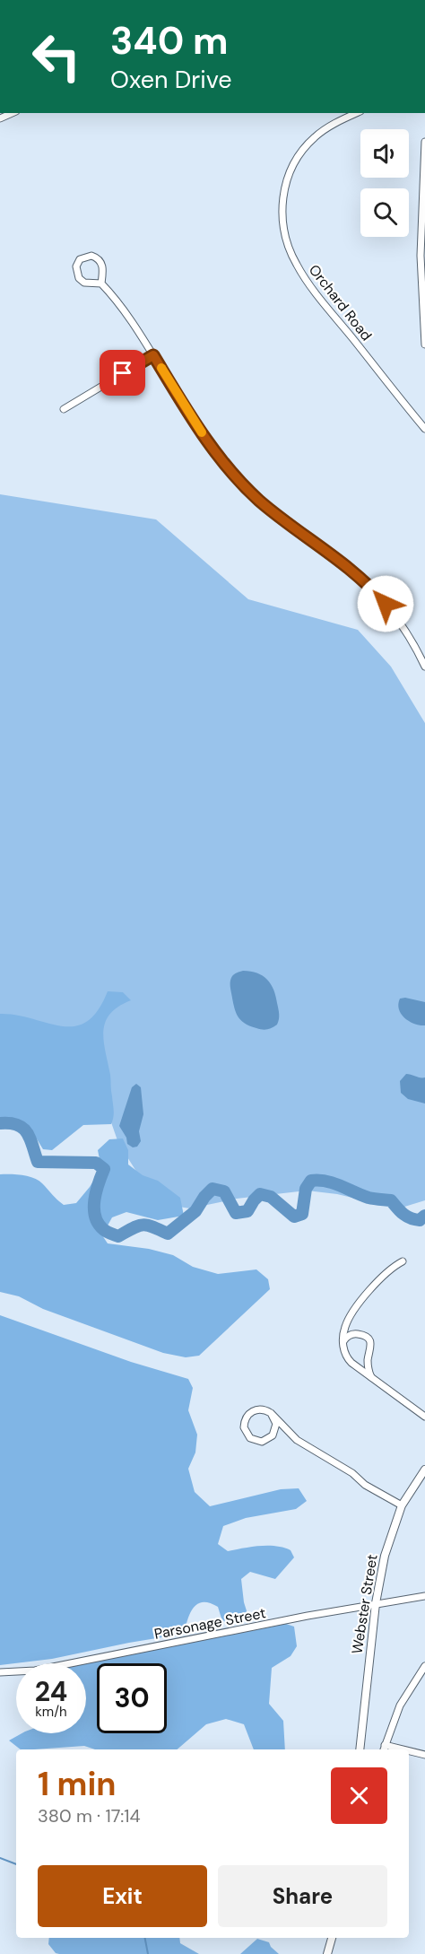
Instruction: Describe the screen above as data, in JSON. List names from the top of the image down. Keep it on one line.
{"streets":{"street":["Orchard Road","Webster Street","Parsonage Street"]},"crossings":[["Webster Street","Parsonage Street"]],"page":{"turn":["340 m","Oxen Drive"],"speed":"24 km/h","limit":"30","heading":["1 min","380 m · 17:14"],"buttons":["Exit","Share"]}}
